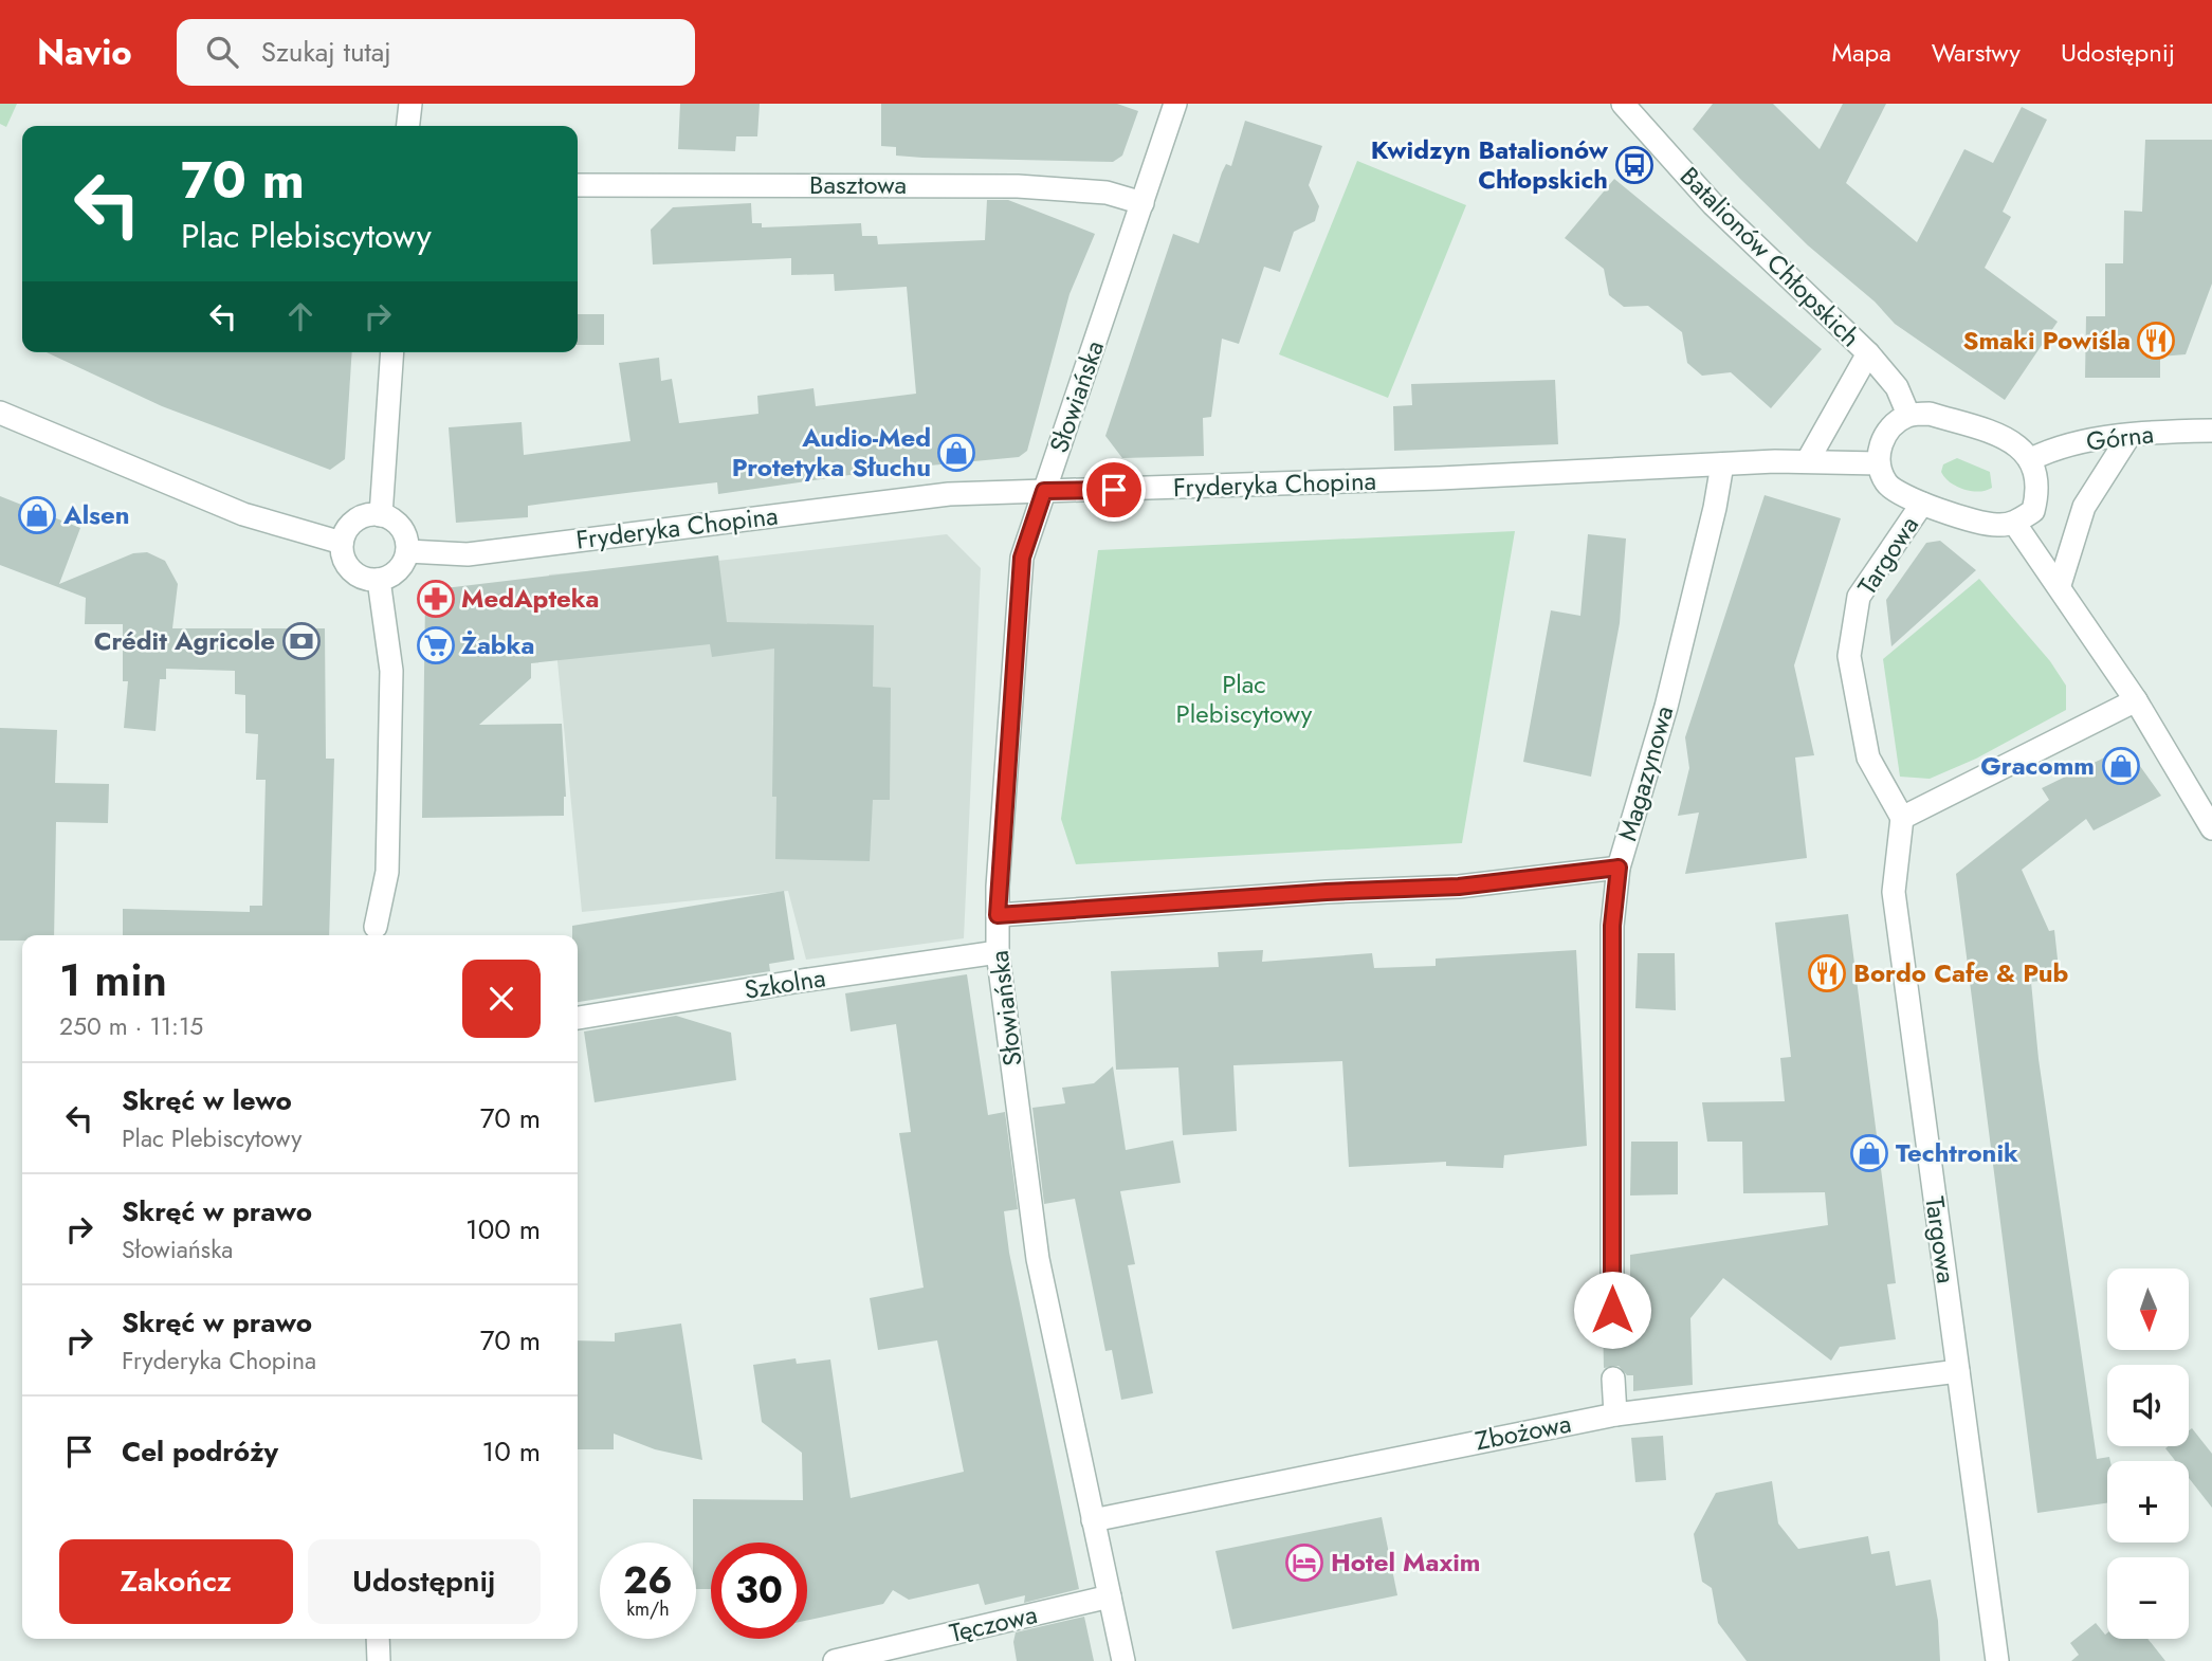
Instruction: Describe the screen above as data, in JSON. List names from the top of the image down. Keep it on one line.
{"streets":{"street":["Basztowa","Batalionów Chłopskich","Słowiańska","Górna","Fryderyka Chopina","Targowa","Magazynowa","Szkolna","Zbożowa","Tęczowa"]},"crossings":[["Basztowa","Słowiańska"],["Słowiańska","Fryderyka Chopina"],["Słowiańska","Szkolna"],["Słowiańska","Zbożowa"],["Słowiańska","Tęczowa"],["Fryderyka Chopina","Magazynowa"],["Targowa","Zbożowa"]],"parks":["Plac Plebiscytowy"],"places":{"bus stop":["Kwidzyn Batalionów Chłopskich"],"restaurant":["Smaki Powiśla","Bordo Cafe & Pub"],"shop":["Audio-Med Protetyka Słuchu","Alsen","Gracomm","Techtronik"],"pharmacy":["MedApteka"],"bank":["Crédit Agricole"],"supermarket":["Żabka"],"hotel":["Hotel Maxim"]},"north":"bottom","page":{"header":"Navio","search":"Szukaj tutaj","nav":["Mapa","Warstwy","Udostępnij"],"turn":["70 m","Plac Plebiscytowy"],"heading":["1 min","250 m · 11:15"],"list":[{"name":"Skręć w lewo","note":"Plac Plebiscytowy","value":"70 m"},{"name":"Skręć w prawo","note":"Słowiańska","value":"100 m"},{"name":"Skręć w prawo","note":"Fryderyka Chopina","value":"70 m"},{"name":"Cel podróży","value":"10 m"}],"map_buttons":["+","−"],"buttons":["Zakończ","Udostępnij"],"speed":"26 km/h","limit":"30"}}
